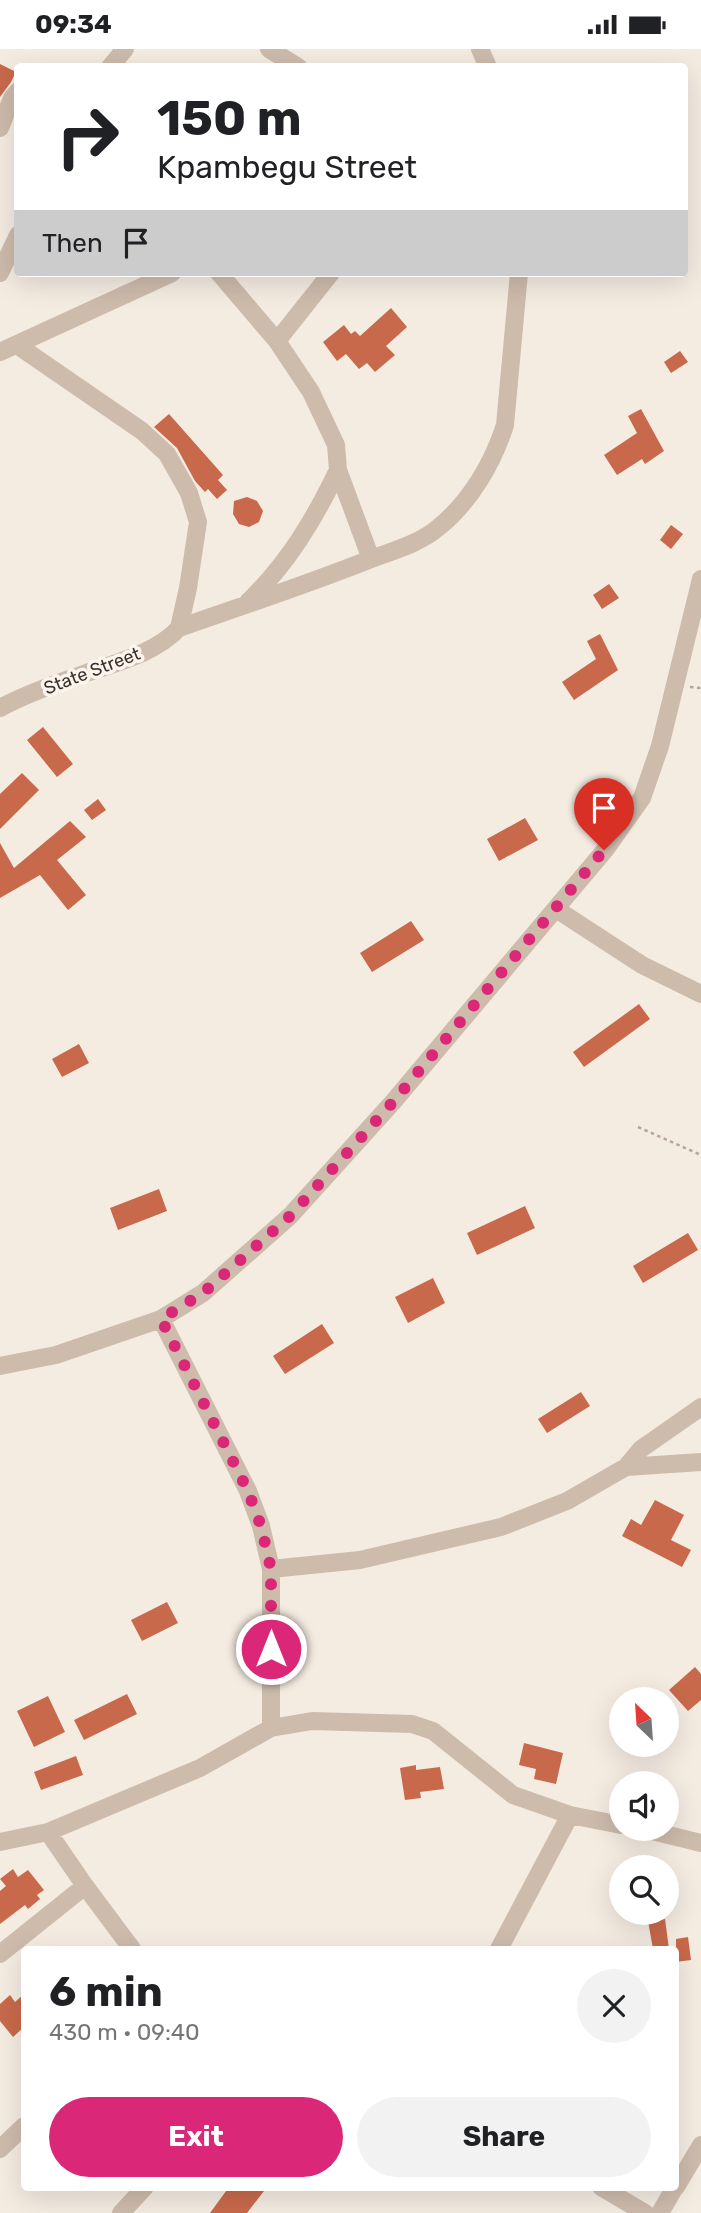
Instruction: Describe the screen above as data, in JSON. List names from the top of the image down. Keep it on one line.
{"streets":{"street":["State Street"]},"north":"top left","page":{"status":"09:34","turn":["150 m","Kpambegu Street"],"then":"Then","heading":["6 min","430 m · 09:40"],"buttons":["Exit","Share"]}}
